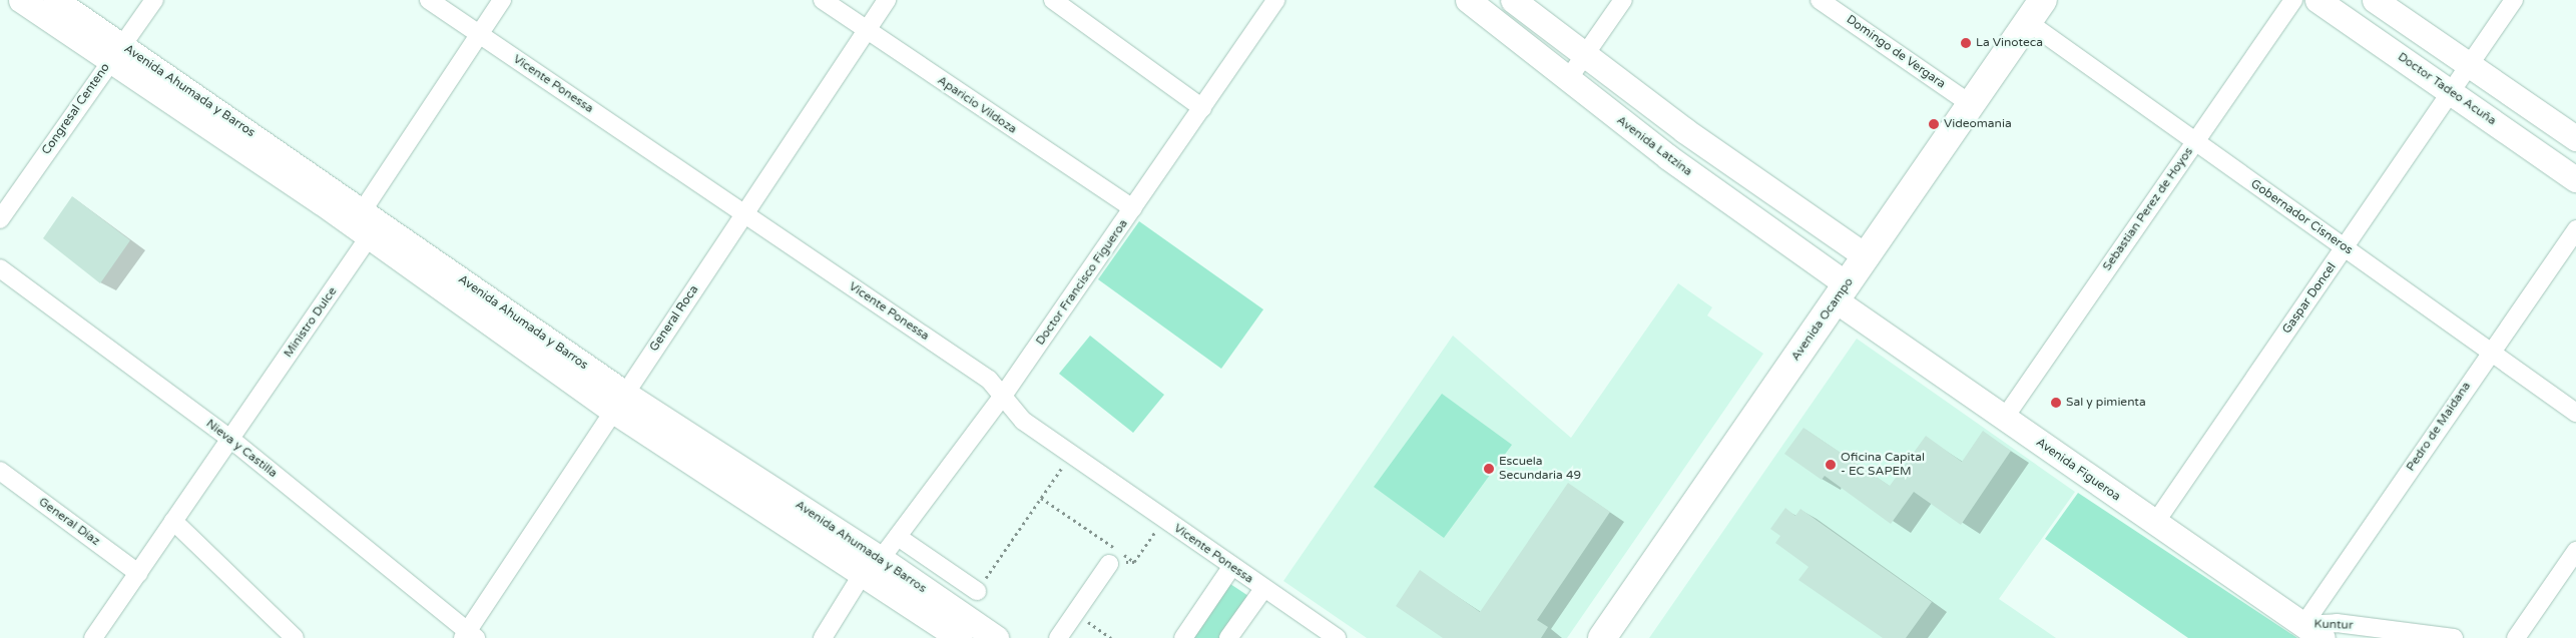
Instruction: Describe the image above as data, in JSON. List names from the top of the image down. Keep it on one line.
{"streets":{"main road":["Doctor Tadeo Acuña","Avenida Ahumada y Barros","Avenida Latzina","Avenida Ocampo","Avenida Figueroa"],"street":["Domingo de Vergara","Vicente Ponessa","Aparicio Vildoza","Congresal Centeno","Sebastian Perez de Hoyos","Gobernador Cisneros","Doctor Francisco Figueroa","Gaspar Doncel","General Roca","Ministro Dulce","Pedro de Maidana","Nieva y Castilla","General Díaz","Kuntur"]},"crossings":[["Domingo de Vergara","Avenida Ocampo"],["Vicente Ponessa","Doctor Francisco Figueroa"],["Vicente Ponessa","General Roca"],["Doctor Tadeo Acuña","Gaspar Doncel"],["Avenida Ahumada y Barros","Congresal Centeno"],["Avenida Ahumada y Barros","Doctor Francisco Figueroa"],["Avenida Ahumada y Barros","General Roca"],["Avenida Ahumada y Barros","Ministro Dulce"],["Aparicio Vildoza","Doctor Francisco Figueroa"],["Aparicio Vildoza","General Roca"],["Avenida Latzina","Avenida Ocampo"],["Avenida Latzina","Avenida Figueroa"],["Sebastian Perez de Hoyos","Gobernador Cisneros"],["Sebastian Perez de Hoyos","Avenida Figueroa"],["Gobernador Cisneros","Gaspar Doncel"],["Gobernador Cisneros","Avenida Ocampo"],["Gobernador Cisneros","Pedro de Maidana"],["Gaspar Doncel","Avenida Figueroa"],["General Roca","Nieva y Castilla"],["Avenida Ocampo","Avenida Figueroa"],["Ministro Dulce","Nieva y Castilla"],["Ministro Dulce","General Díaz"],["Pedro de Maidana","Avenida Figueroa"],["Pedro de Maidana","Kuntur"],["Avenida Figueroa","Kuntur"]],"places":["La Vinoteca","Videomania","Sal y pimienta","Oficina Capital - EC SAPEM","Escuela Secundaria 49"]}
